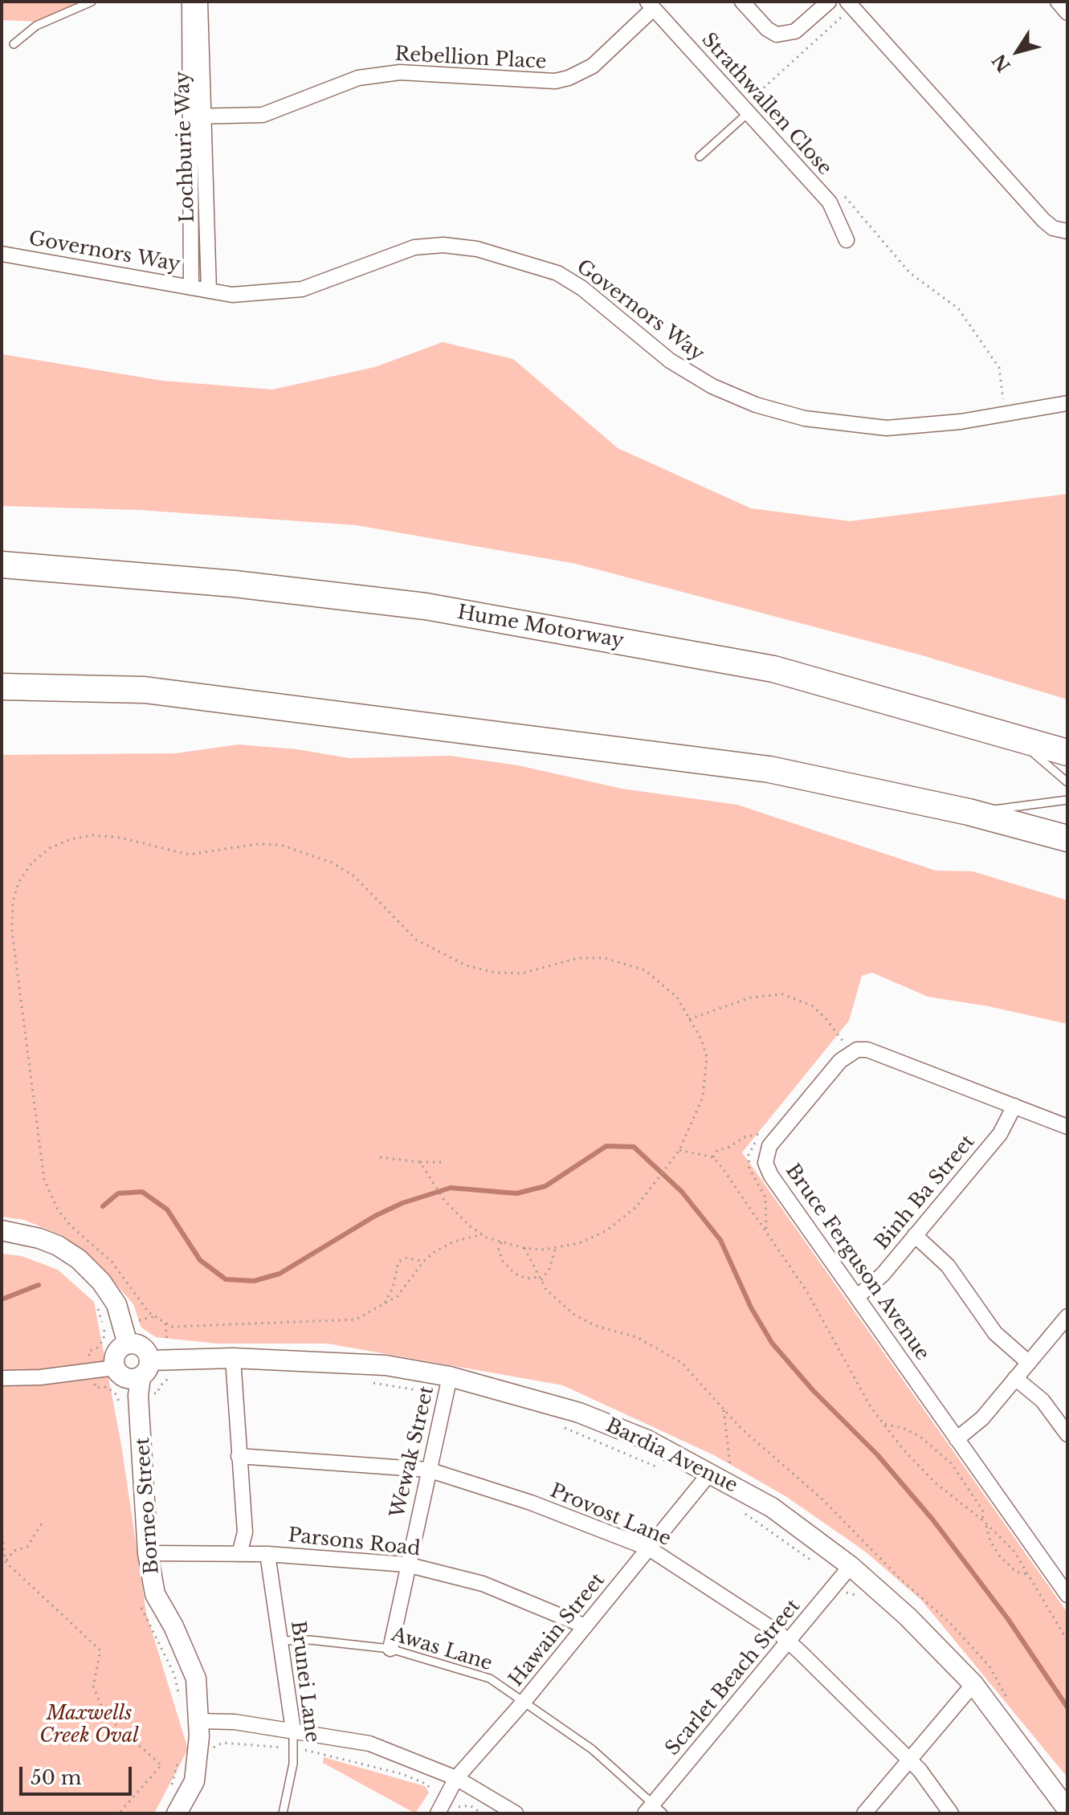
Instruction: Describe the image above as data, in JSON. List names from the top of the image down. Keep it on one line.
{"streets":{"highway":["Hume Motorway"],"street":["Rebellion Place","Strathwallen Close","Lochburie Way","Governors Way","Binh Ba Street","Bruce Ferguson Avenue","Wewak Street","Bardia Avenue","Borneo Street","Provost Lane","Parsons Road","Hawain Street","Scarlet Beach Street","Brunei Lane"],"lane":["Awas Lane"]},"crossings":[["Rebellion Place","Strathwallen Close"],["Rebellion Place","Lochburie Way"],["Lochburie Way","Governors Way"],["Binh Ba Street","Bruce Ferguson Avenue"],["Wewak Street","Bardia Avenue"],["Wewak Street","Provost Lane"],["Wewak Street","Parsons Road"],["Wewak Street","Awas Lane"],["Bardia Avenue","Borneo Street"],["Bardia Avenue","Hawain Street"],["Bardia Avenue","Scarlet Beach Street"],["Borneo Street","Parsons Road"],["Provost Lane","Hawain Street"],["Provost Lane","Scarlet Beach Street"],["Parsons Road","Hawain Street"],["Parsons Road","Brunei Lane"],["Hawain Street","Awas Lane"],["Awas Lane","Scarlet Beach Street"],["Awas Lane","Brunei Lane"]],"parks":["Maxwells Creek Oval"],"scale_bar":"50 m","north":"bottom left"}
